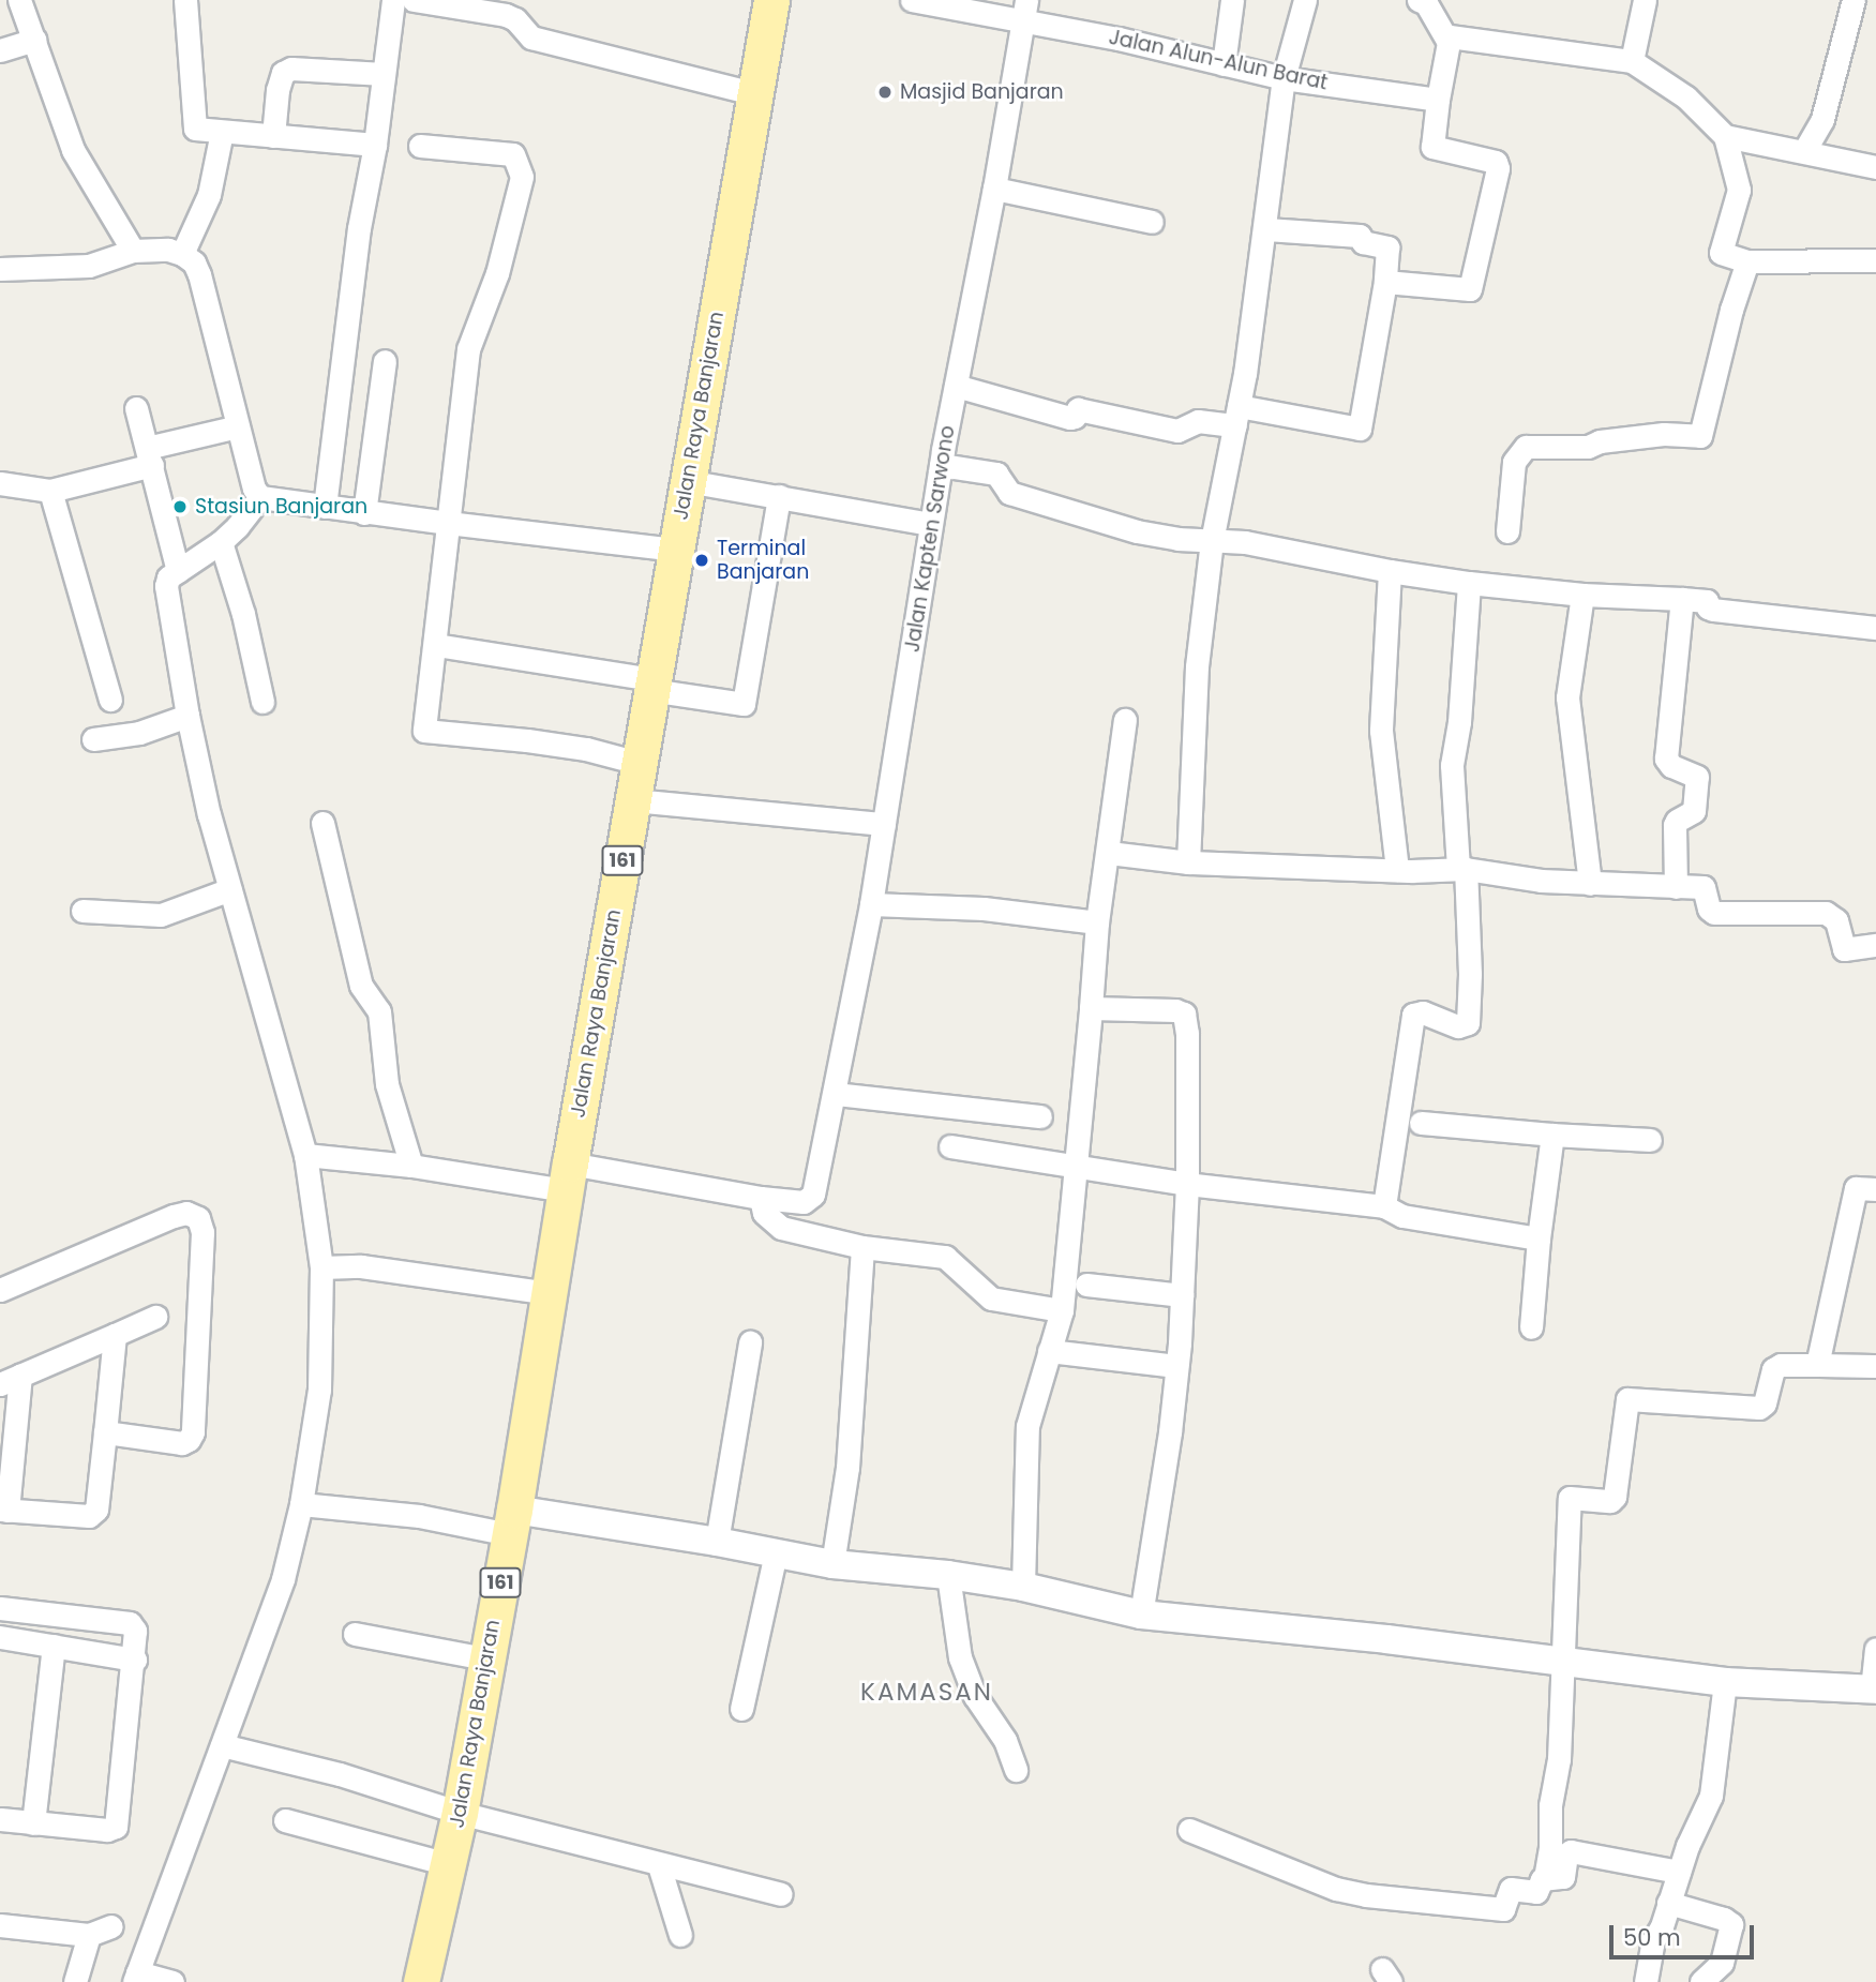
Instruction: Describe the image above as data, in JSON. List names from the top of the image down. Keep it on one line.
{"streets":{"main road":["Jalan Raya Banjaran","161"],"street":["Jalan Alun-Alun Barat","Jalan Kapten Sarwono"]},"crossings":[["Jalan Alun-Alun Barat","Jalan Kapten Sarwono"]],"districts":["KAMASAN"],"places":["Masjid Banjaran","Stasiun Banjaran","Terminal Banjaran"],"scale_bar":"50 m"}
